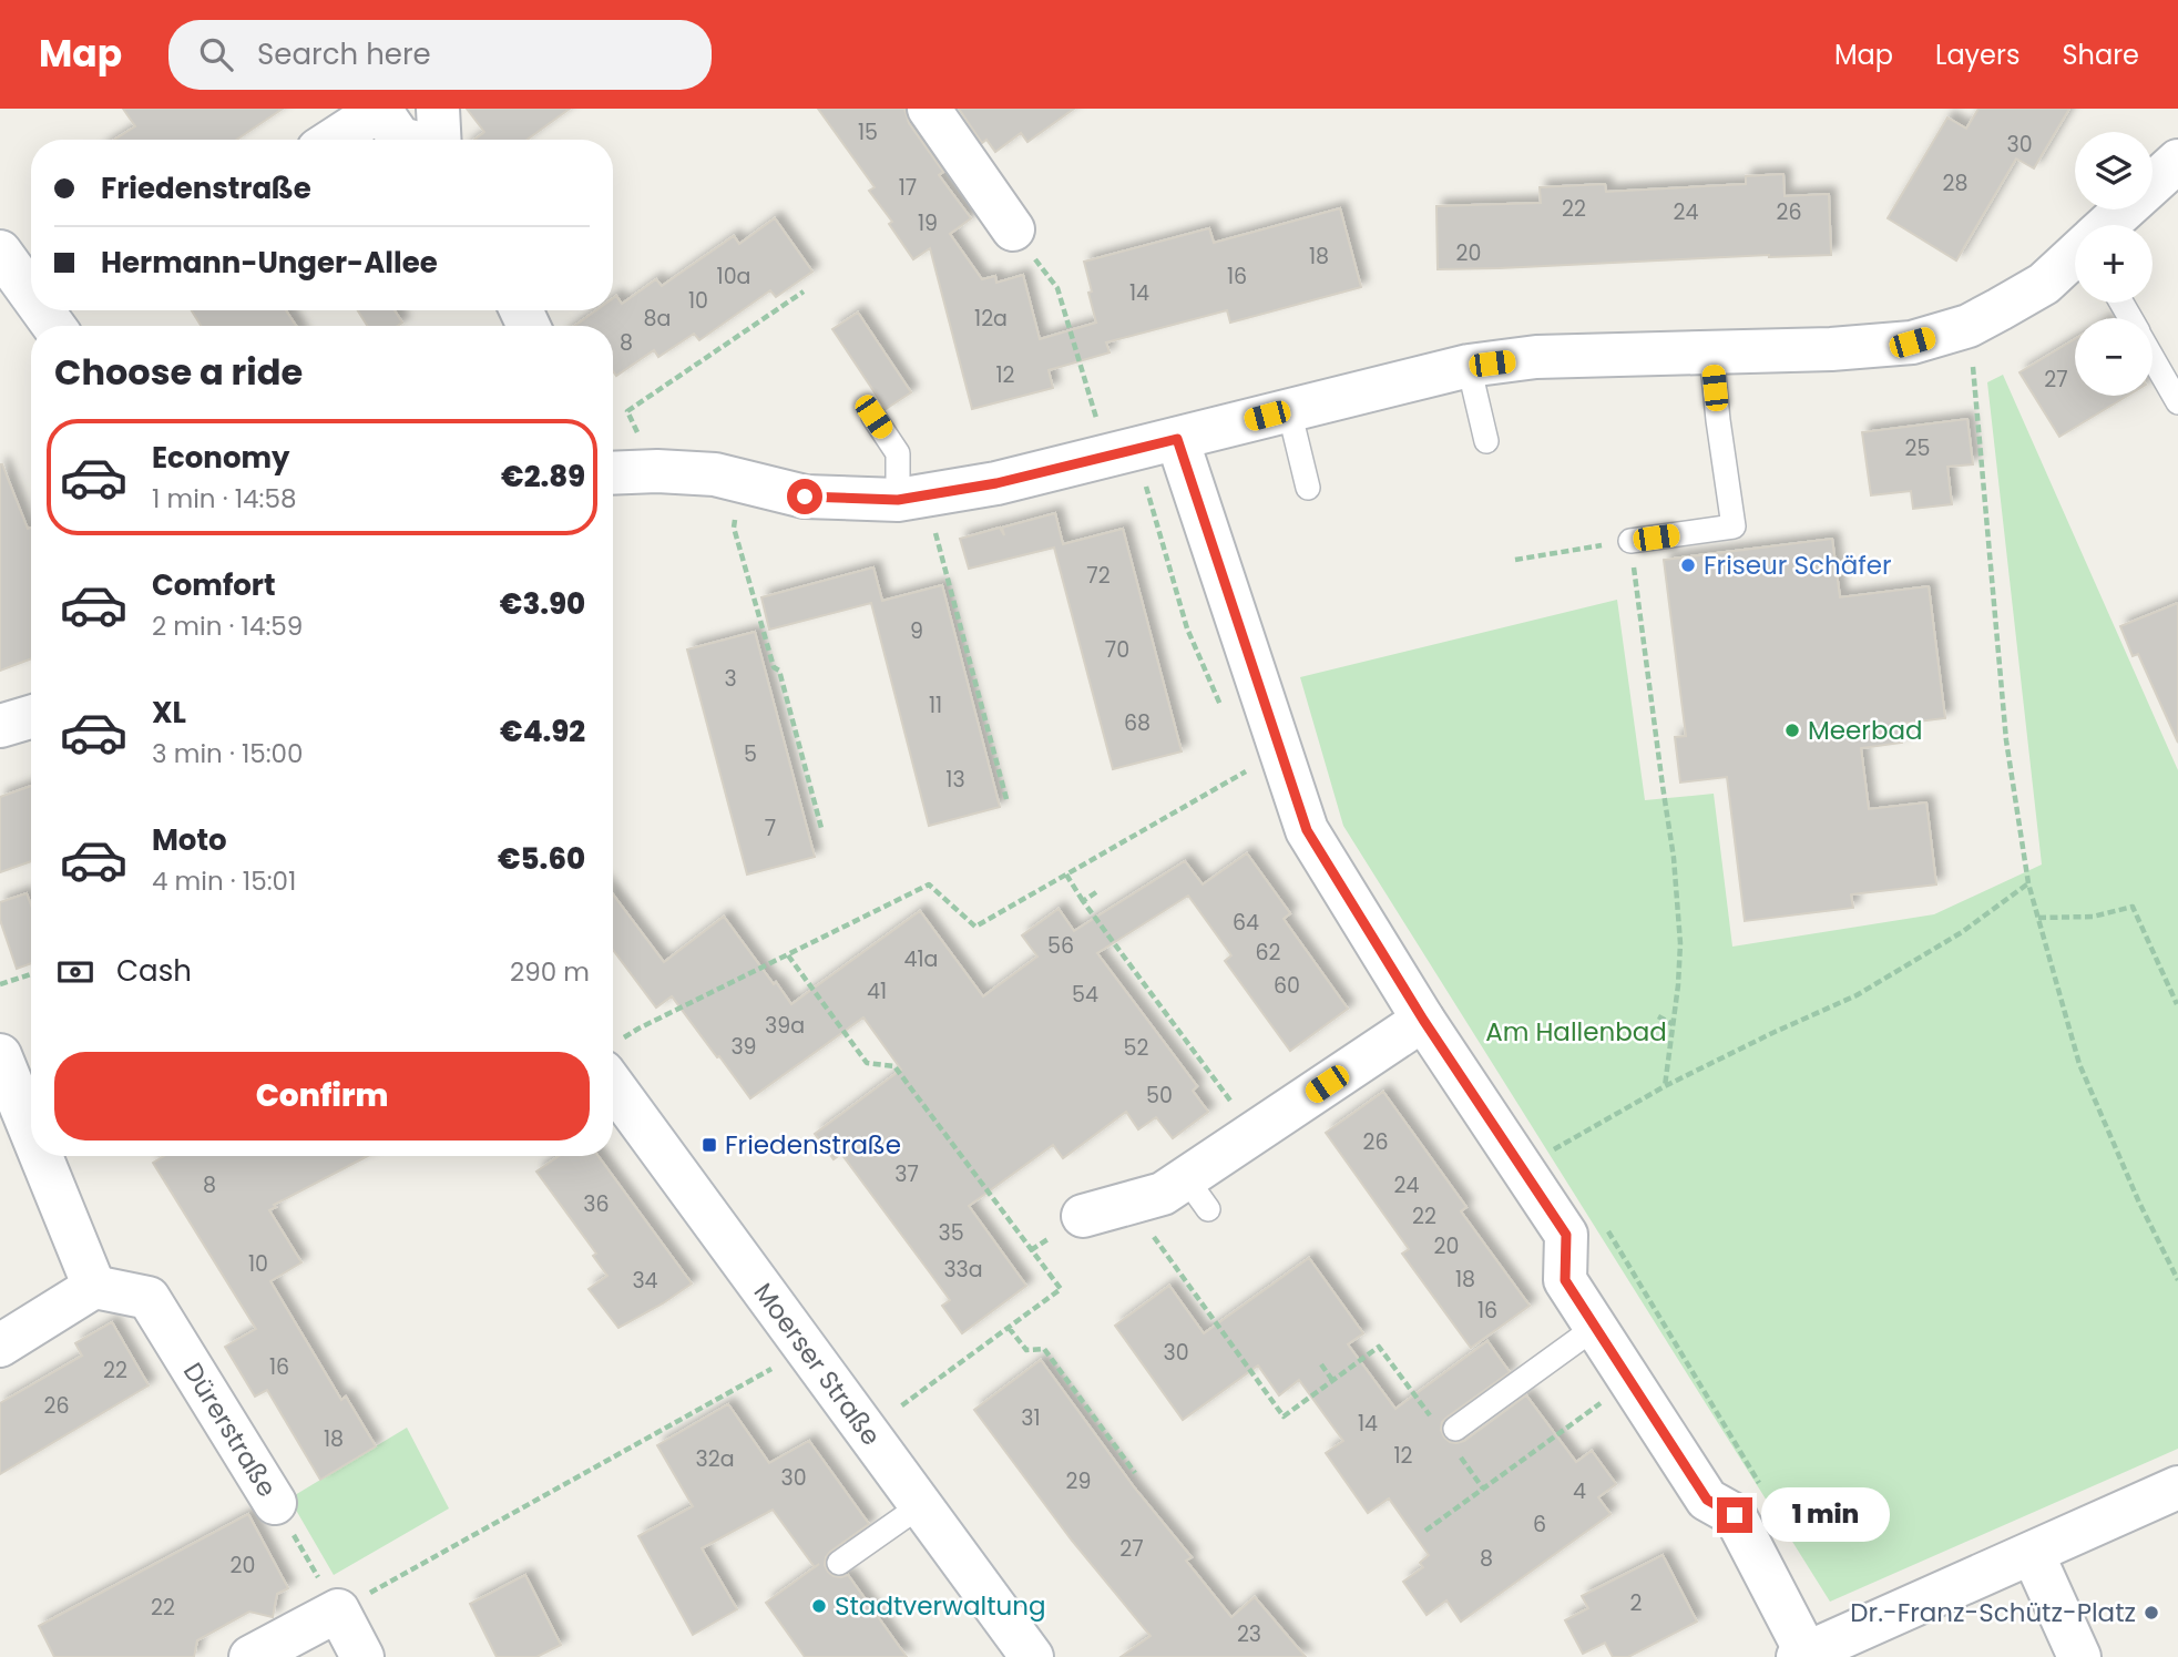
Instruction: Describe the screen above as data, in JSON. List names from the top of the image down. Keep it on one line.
{"streets":{"street":["Moerser Straße","Dürerstraße"]},"parks":["Am Hallenbad"],"places":{"other":["Friseur Schäfer","Meerbad","Stadtverwaltung","Dr.-Franz-Schütz-Platz"],"transit":["Friedenstraße"]},"house_numbers":["15","30","28","17","22","24","26","19","20","18","10a","16","14","10","8a","12a","8","12","27","25","72","9","70","3","11","68","5","13","7","64","56","62","41a","60","41","54","39a","39","52","50","26","37","8","24","36","22","35","20","10","33a","18","34","16","30","16","22","26","31","14","18","12","32a","30","29","4","6","27","8","20","2","22","23"],"page":{"header":"Map","search":"Search here","nav":["Map","Layers","Share"],"map_buttons":["+","−"],"banner":["Friedenstraße","Hermann-Unger-Allee"],"heading":"Choose a ride","list":[{"name":"Economy","note":"1 min · 14:58","value":"€2.89"},{"name":"Comfort","note":"2 min · 14:59","value":"€3.90"},{"name":"XL","note":"3 min · 15:00","value":"€4.92"},{"name":"Moto","note":"4 min · 15:01","value":"€5.60"}],"pay":["Cash","290 m"],"buttons":"Confirm","bubble":"1 min"}}
